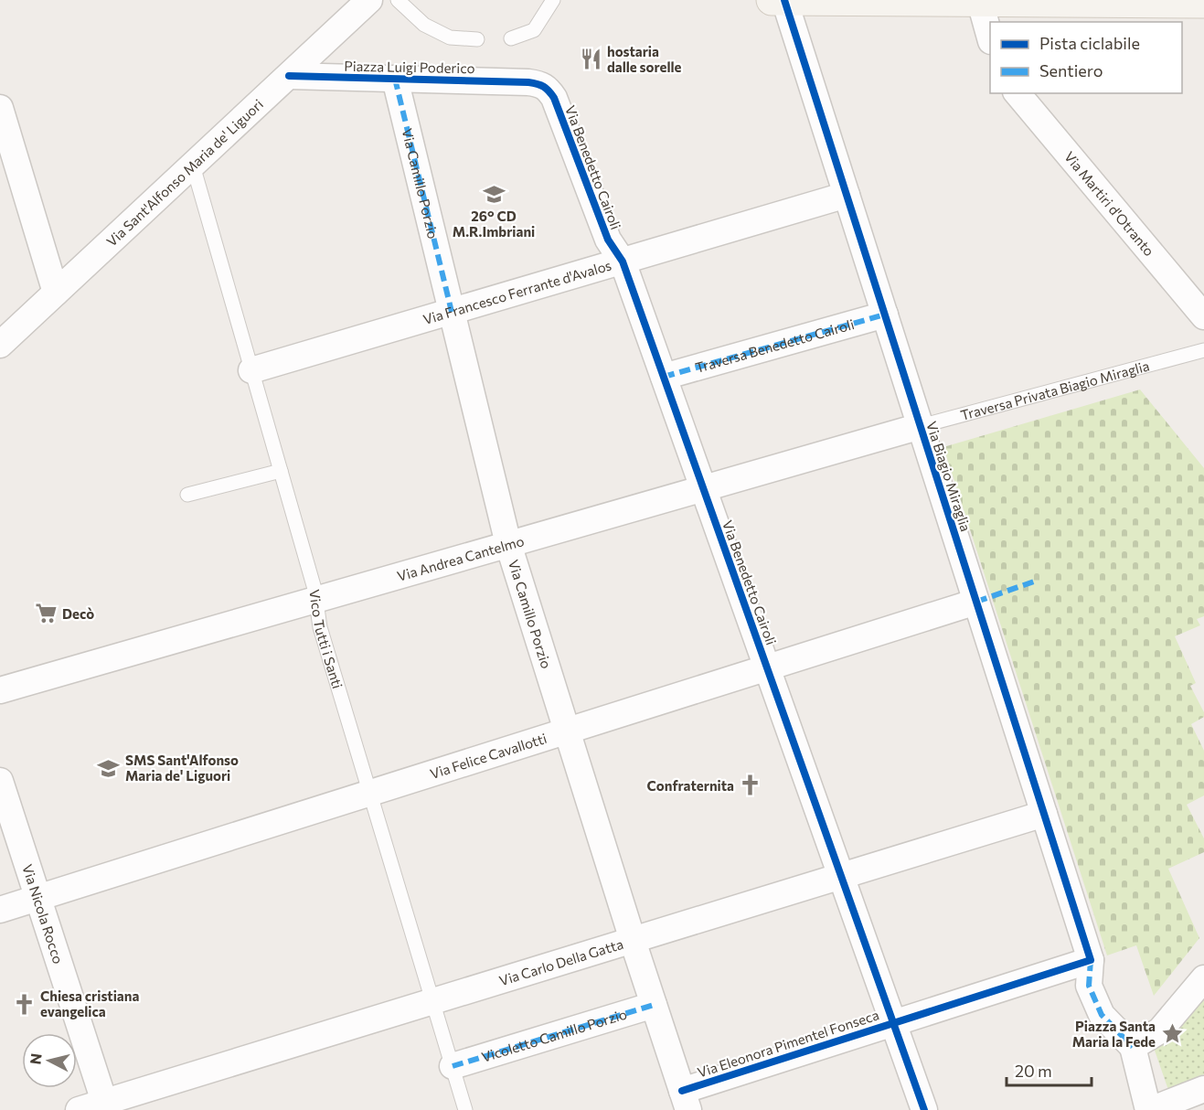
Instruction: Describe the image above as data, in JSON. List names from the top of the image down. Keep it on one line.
{"streets":{"street":["Piazza Luigi Poderico","Via Benedetto Cairoli","Via Sant'Alfonso Maria de' Liguori","Via Camillo Porzio","Via Martiri d'Otranto","Via Francesco Ferrante d'Avalos","Traversa Benedetto Cairoli","Via Biagio Miraglia","Via Andrea Cantelmo","Via Felice Cavallotti","Via Nicola Rocco","Via Carlo Della Gatta","Vicoletto Camillo Porzio","Via Eleonora Pimentel Fonseca"],"lane":["Traversa Privata Biagio Miraglia","Vico Tutti i Santi"]},"crossings":[["Piazza Luigi Poderico","Via Benedetto Cairoli"],["Piazza Luigi Poderico","Via Sant'Alfonso Maria de' Liguori"],["Piazza Luigi Poderico","Via Camillo Porzio"],["Via Benedetto Cairoli","Via Francesco Ferrante d'Avalos"],["Via Benedetto Cairoli","Traversa Benedetto Cairoli"],["Via Benedetto Cairoli","Via Andrea Cantelmo"],["Via Benedetto Cairoli","Via Felice Cavallotti"],["Via Benedetto Cairoli","Via Carlo Della Gatta"],["Via Benedetto Cairoli","Via Eleonora Pimentel Fonseca"],["Via Sant'Alfonso Maria de' Liguori","Vico Tutti i Santi"],["Via Camillo Porzio","Via Francesco Ferrante d'Avalos"],["Via Camillo Porzio","Via Andrea Cantelmo"],["Via Camillo Porzio","Via Felice Cavallotti"],["Via Camillo Porzio","Via Carlo Della Gatta"],["Via Camillo Porzio","Vicoletto Camillo Porzio"],["Via Camillo Porzio","Via Eleonora Pimentel Fonseca"],["Via Francesco Ferrante d'Avalos","Via Biagio Miraglia"],["Via Francesco Ferrante d'Avalos","Vico Tutti i Santi"],["Traversa Benedetto Cairoli","Via Biagio Miraglia"],["Traversa Privata Biagio Miraglia","Via Biagio Miraglia"],["Traversa Privata Biagio Miraglia","Via Andrea Cantelmo"],["Via Biagio Miraglia","Via Andrea Cantelmo"],["Via Biagio Miraglia","Via Felice Cavallotti"],["Via Biagio Miraglia","Via Carlo Della Gatta"],["Via Biagio Miraglia","Via Eleonora Pimentel Fonseca"],["Via Andrea Cantelmo","Vico Tutti i Santi"],["Vico Tutti i Santi","Via Felice Cavallotti"],["Vico Tutti i Santi","Via Carlo Della Gatta"],["Vico Tutti i Santi","Vicoletto Camillo Porzio"],["Via Felice Cavallotti","Via Nicola Rocco"],["Via Nicola Rocco","Via Carlo Della Gatta"]],"places":{"restaurant":["hostaria dalle sorelle"],"school or university":["26° CD M.R.Imbriani","SMS Sant'Alfonso Maria de' Liguori"],"supermarket":["Decò"],"church":["Confraternita","Chiesa cristiana evangelica"],"place":["Piazza Santa Maria la Fede"]},"legend":["Pista ciclabile","Sentiero"],"scale_bar":"20 m","north":"left"}
